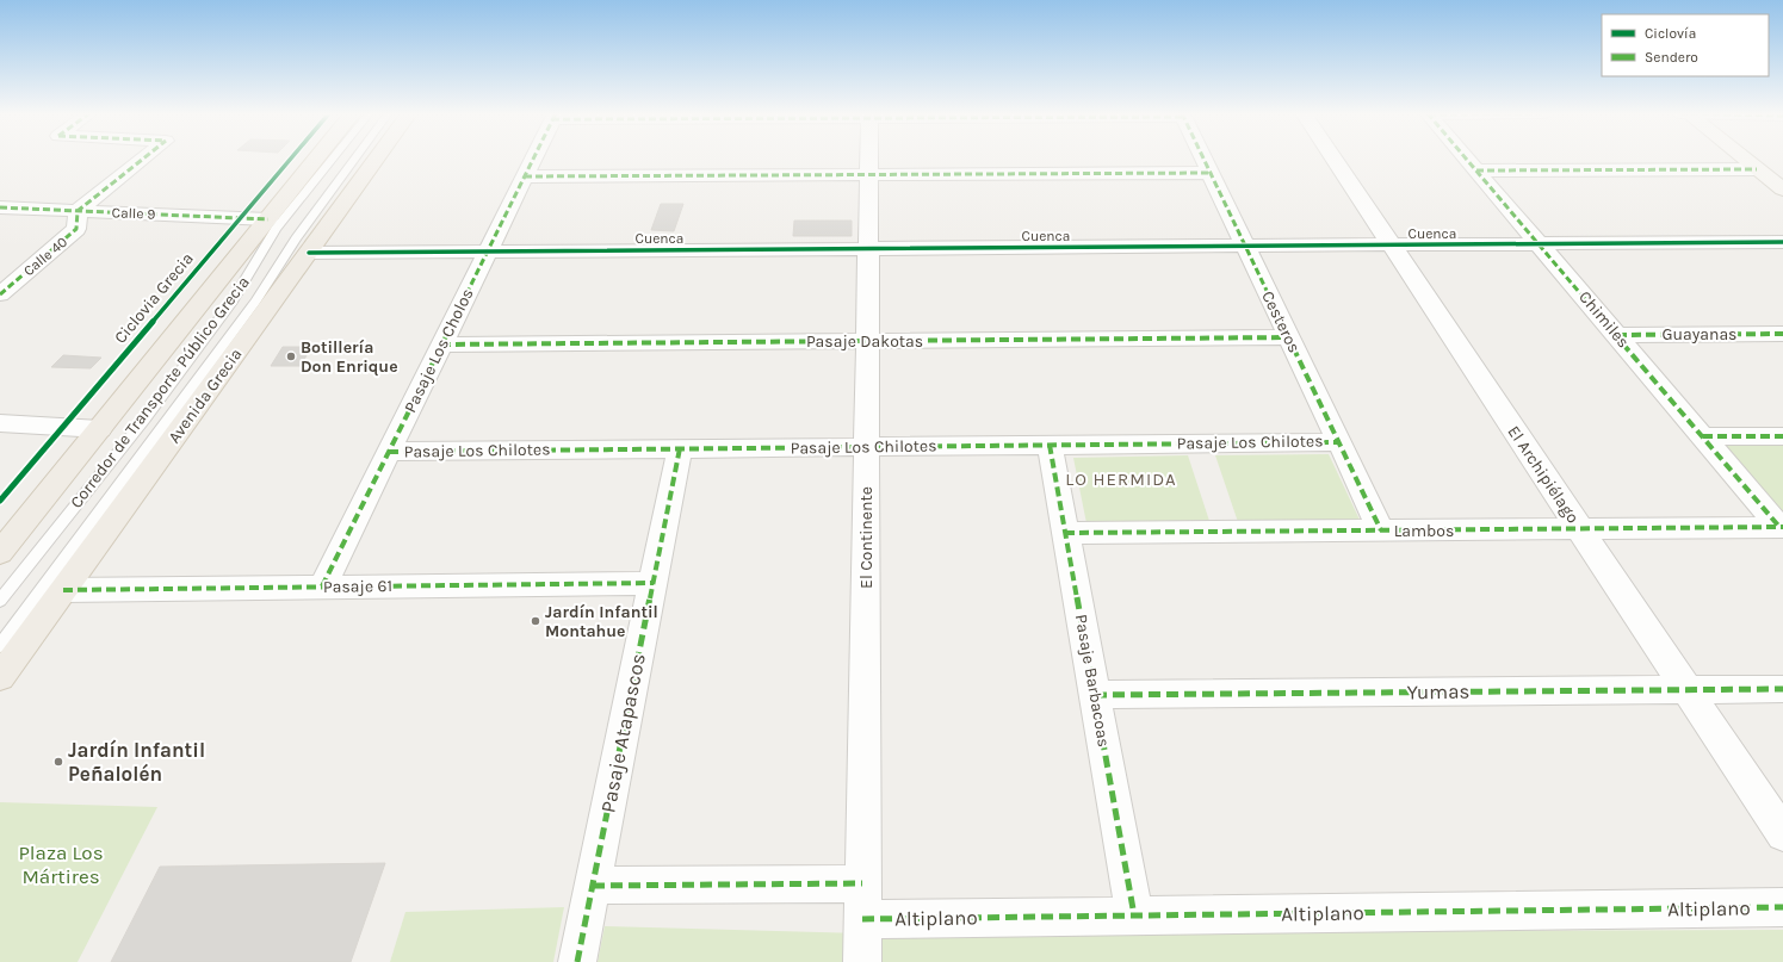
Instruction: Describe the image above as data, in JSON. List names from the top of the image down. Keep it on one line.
{"streets":{"main road":["Avenida Grecia"],"street":["Calle 9","Cuenca","Calle 40","Chimiles","Cesteros","Guayanas","Pasaje Dakotas","Pasaje Los Cholos","Pasaje Los Chilotes","El Archipiélago","Lambos","El Continente","Pasaje 61","Pasaje Barbacoas","Yumas","Pasaje Atapascos","Altiplano"],"lane":["Corredor de Transporte Público Grecia"],"cycle path":["Ciclovia Grecia"]},"crossings":[["Calle 9","Calle 40"],["Cuenca","Chimiles"],["Cuenca","Cesteros"],["Cuenca","Pasaje Los Cholos"],["Cuenca","Avenida Grecia"],["Cuenca","El Archipiélago"],["Cuenca","El Continente"],["Chimiles","Guayanas"],["Chimiles","Lambos"],["Cesteros","Pasaje Dakotas"],["Cesteros","Pasaje Los Chilotes"],["Cesteros","Lambos"],["Pasaje Dakotas","Pasaje Los Cholos"],["Pasaje Dakotas","El Continente"],["Pasaje Los Cholos","Pasaje Los Chilotes"],["Pasaje Los Cholos","Pasaje 61"],["Avenida Grecia","Pasaje 61"],["Pasaje Los Chilotes","El Continente"],["Pasaje Los Chilotes","Pasaje Barbacoas"],["Pasaje Los Chilotes","Pasaje Atapascos"],["El Archipiélago","Lambos"],["El Archipiélago","Yumas"],["Lambos","Pasaje Barbacoas"],["El Continente","Altiplano"],["Pasaje 61","Pasaje Atapascos"],["Pasaje Barbacoas","Yumas"],["Pasaje Barbacoas","Altiplano"]],"districts":["LO HERMIDA"],"parks":["Plaza Los Mártires"],"places":["Botillería Don Enrique","Jardín Infantil Montahue","Jardín Infantil Peñalolén"],"legend":["Ciclovía","Sendero"]}
